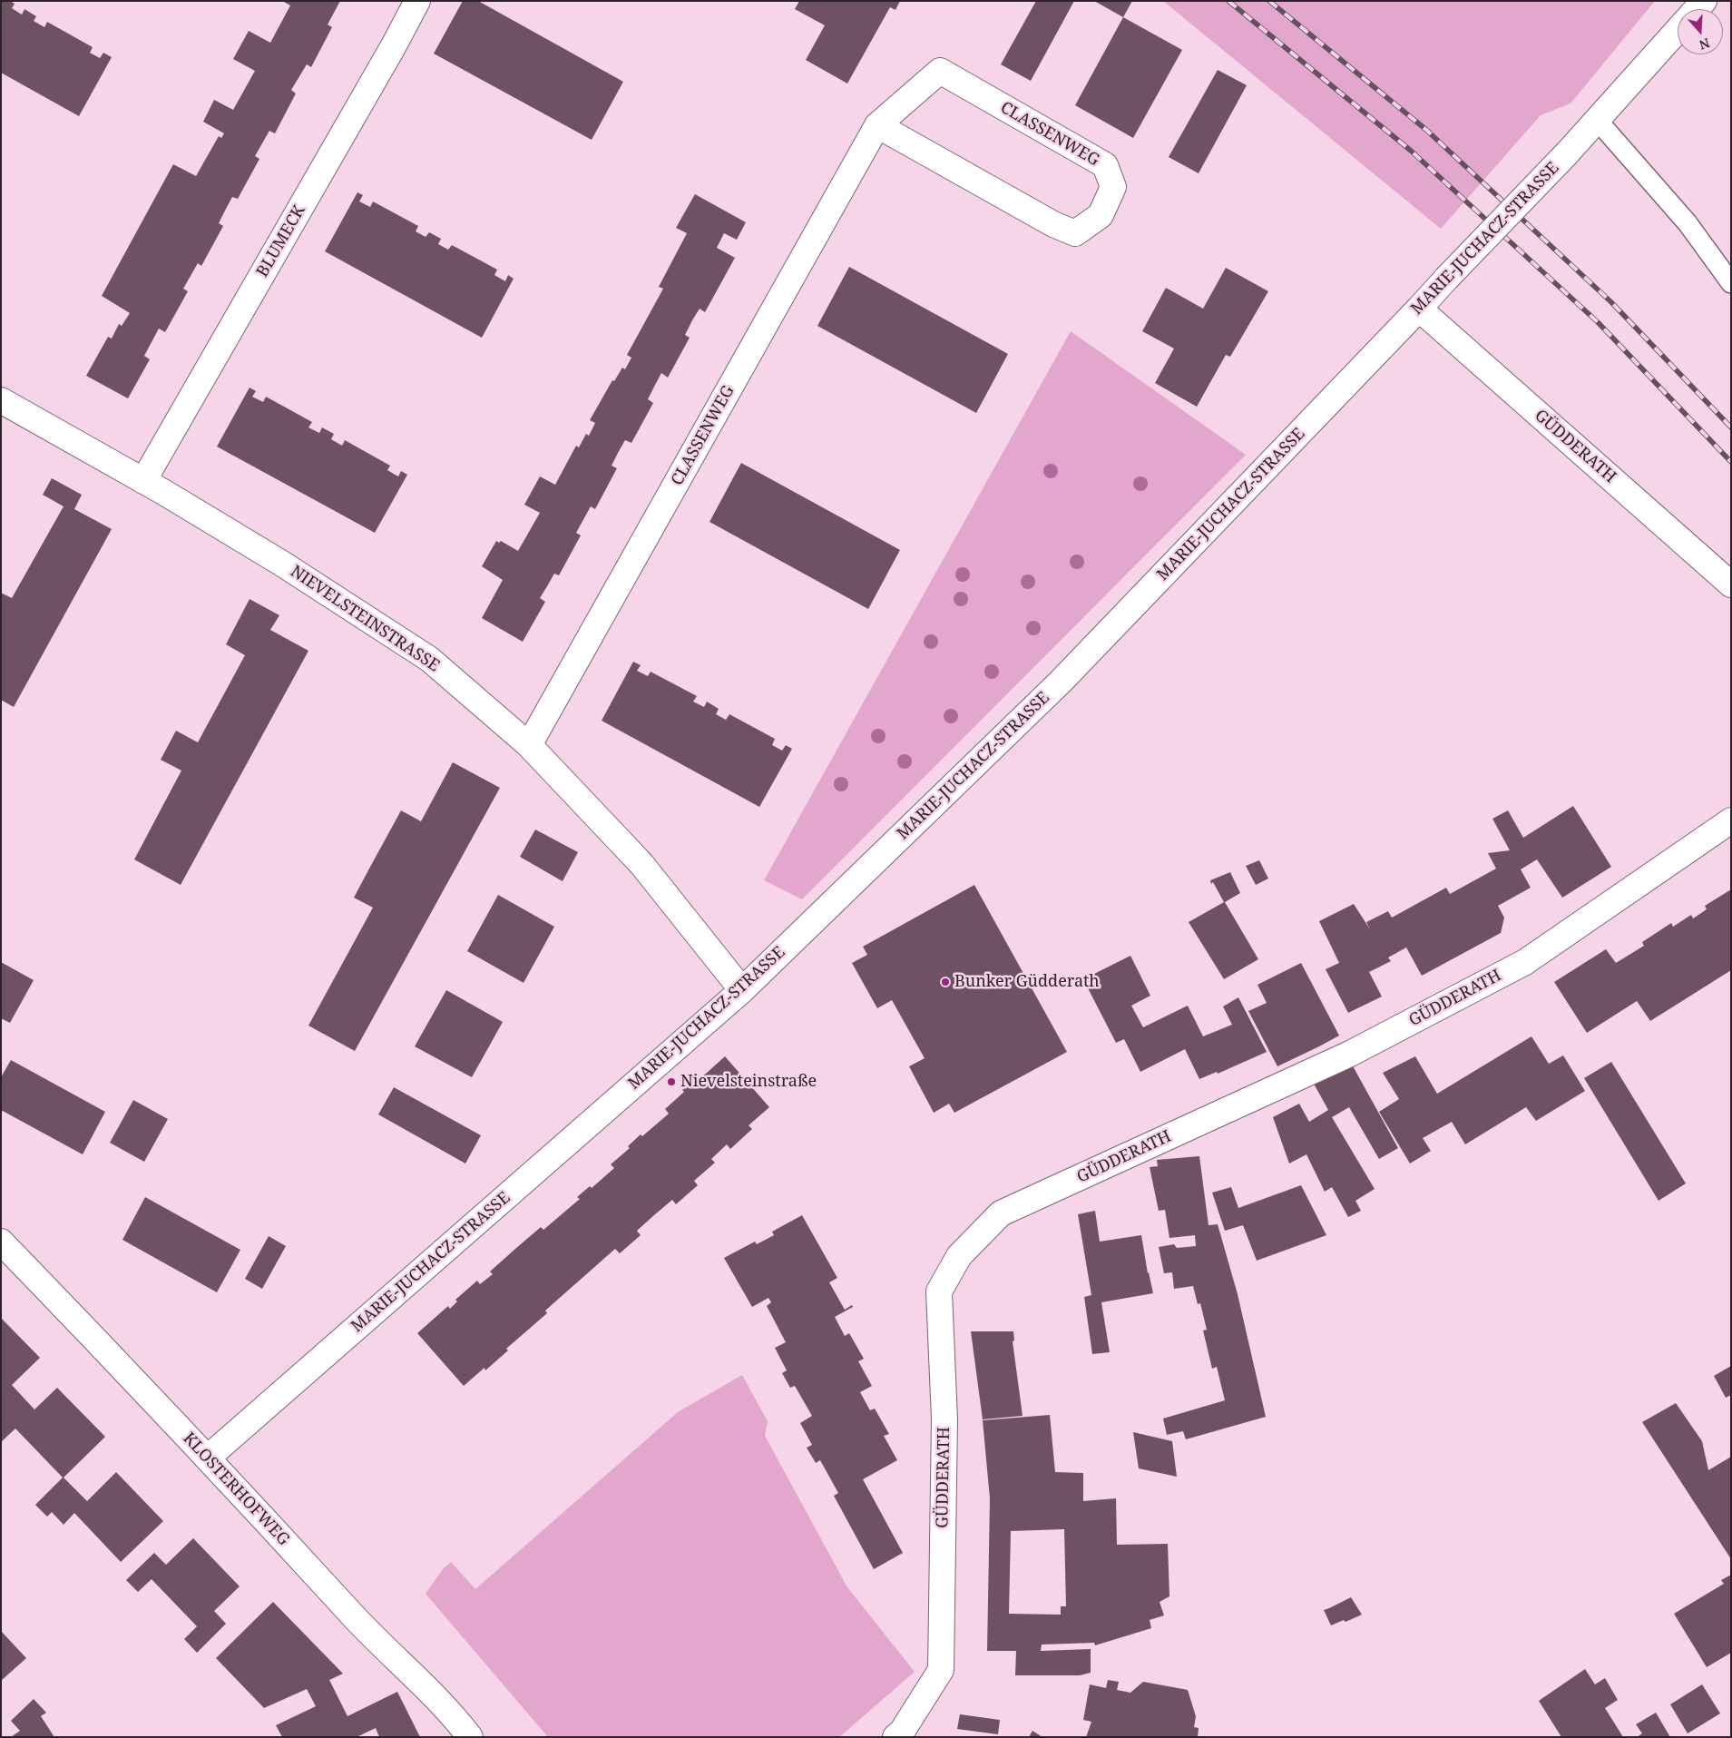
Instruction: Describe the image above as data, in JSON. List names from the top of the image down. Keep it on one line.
{"streets":{"street":["CLASSENWEG","MARIE-JUCHACZ-STRASSE","BLUMECK","GÜDDERATH","NIEVELSTEINSTRASSE","KLOSTERHOFWEG"]},"crossings":[["CLASSENWEG","NIEVELSTEINSTRASSE"],["MARIE-JUCHACZ-STRASSE","GÜDDERATH"],["MARIE-JUCHACZ-STRASSE","NIEVELSTEINSTRASSE"],["MARIE-JUCHACZ-STRASSE","KLOSTERHOFWEG"],["BLUMECK","NIEVELSTEINSTRASSE"]],"places":["Bunker Güdderath","Nievelsteinstraße"],"north":"bottom"}
